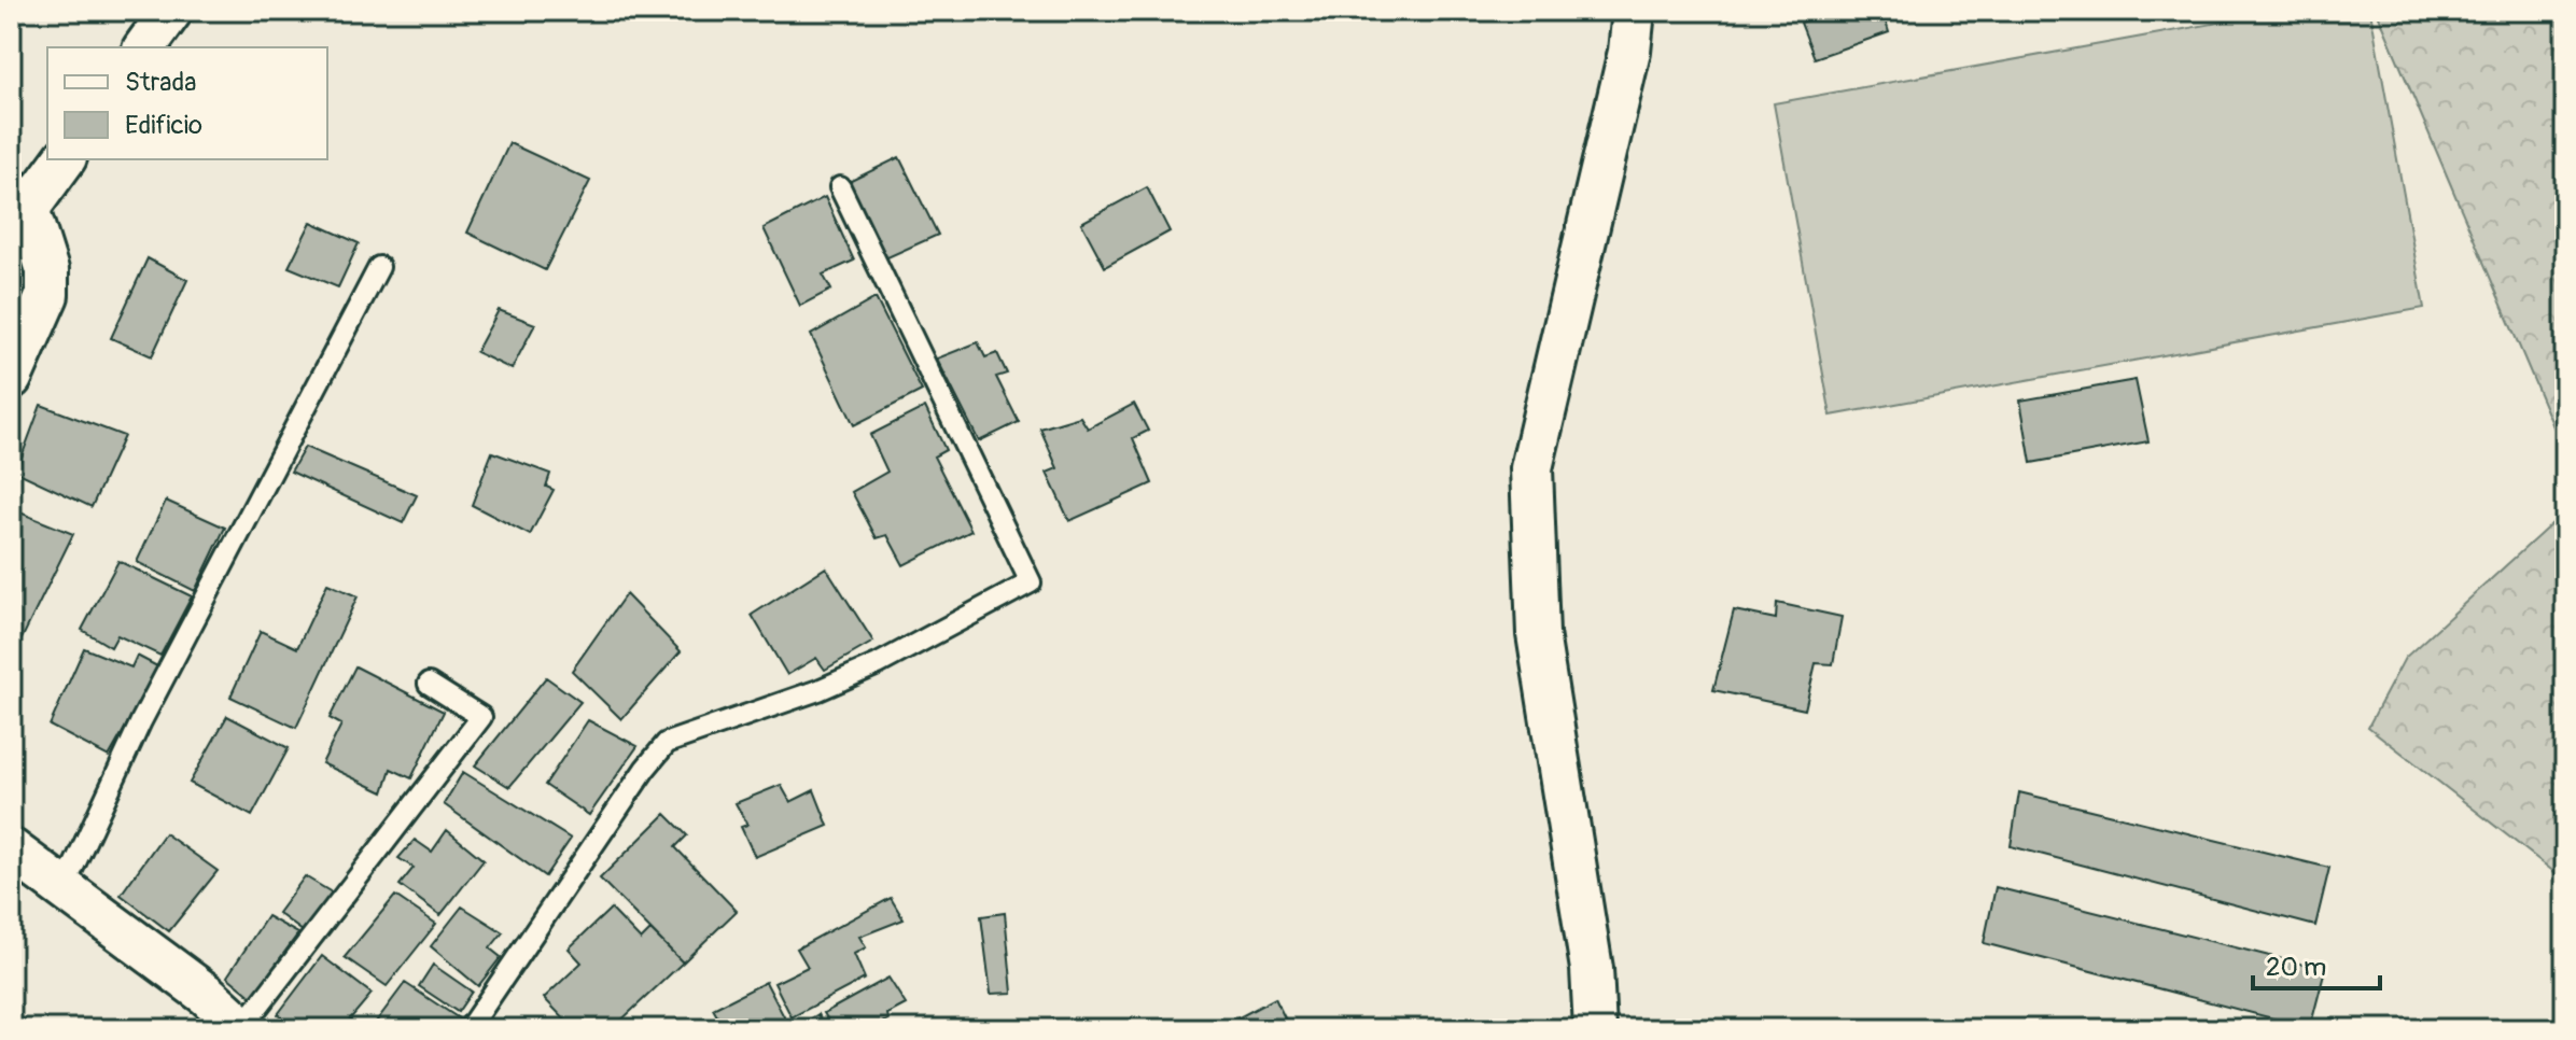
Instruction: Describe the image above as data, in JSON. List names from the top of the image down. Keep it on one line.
{"legend":["Strada","Edificio"],"scale_bar":"20 m"}
